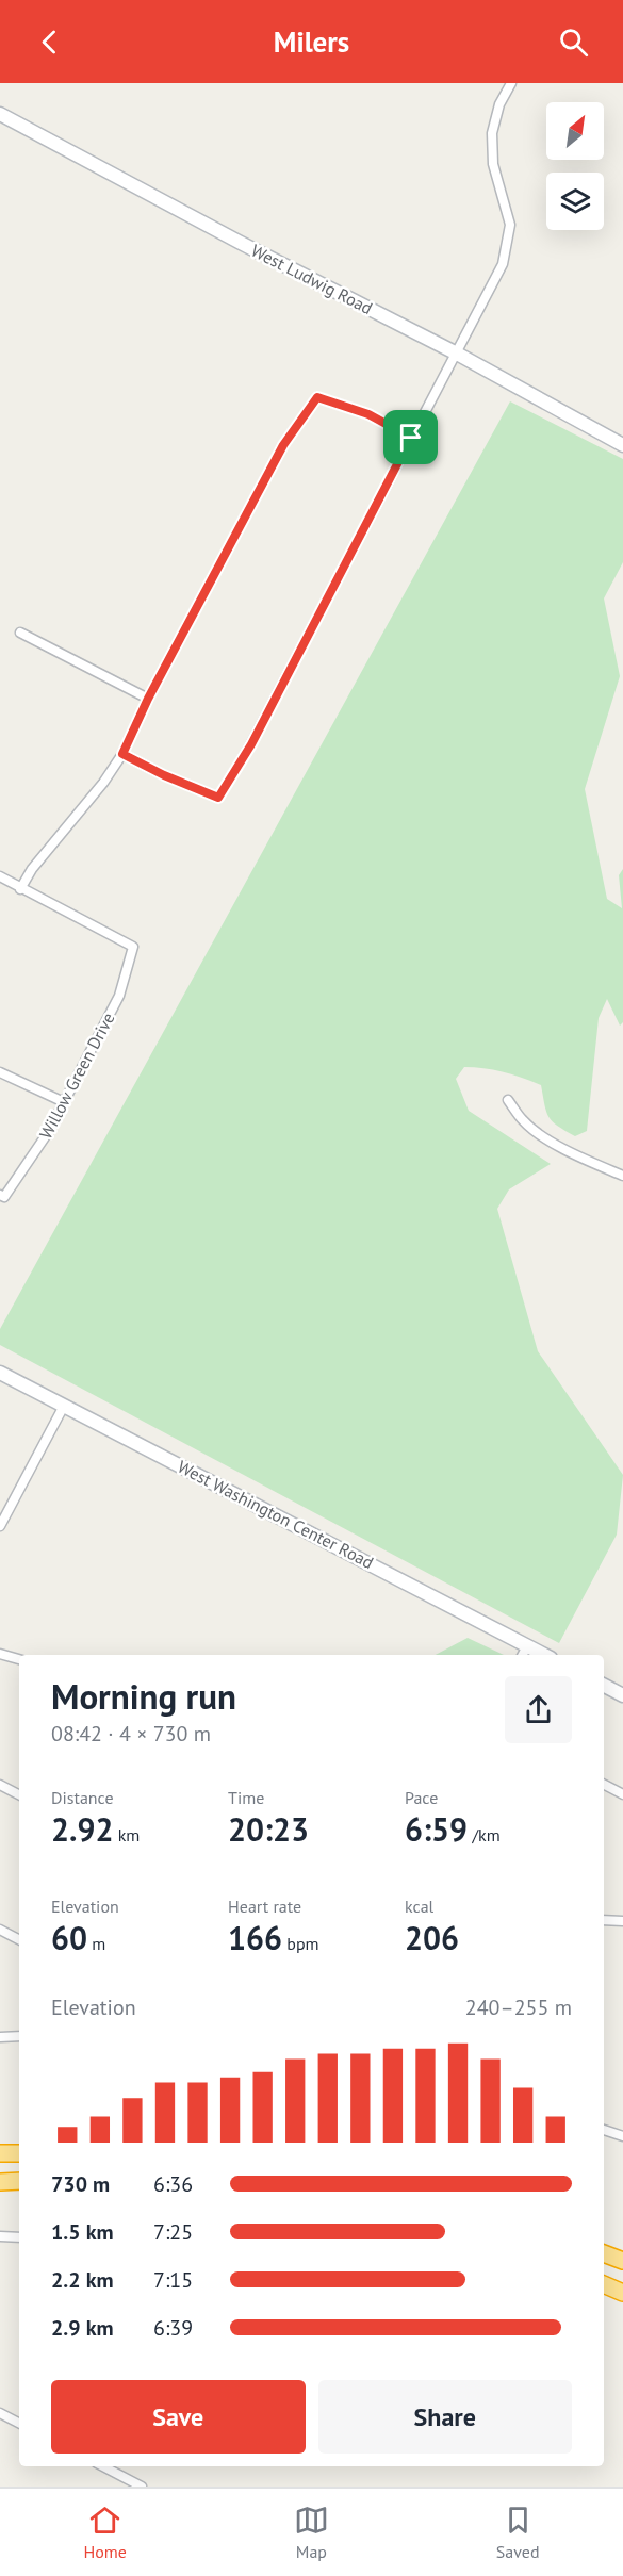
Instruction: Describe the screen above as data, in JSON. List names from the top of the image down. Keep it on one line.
{"streets":{"main road":["West Ludwig Road","West Washington Center Road"],"street":["Willow Green Drive"]},"north":"top right","page":{"header":"Milers","heading":["Morning run","08:42 · 4 × 730 m"],"stats":[["Distance","2.92 km"],["Time","20:23"],["Pace","6:59 /km"],["Elevation","60 m"],["Heart rate","166 bpm"],["kcal","206"]],"chart":["Elevation","240–255 m"],"list":[{"name":"730 m","note":"6:36"},{"name":"1.5 km","note":"7:25"},{"name":"2.2 km","note":"7:15"},{"name":"2.9 km","note":"6:39"}],"buttons":["Save","Share"],"tabs":["Home","Map","Saved"]}}
